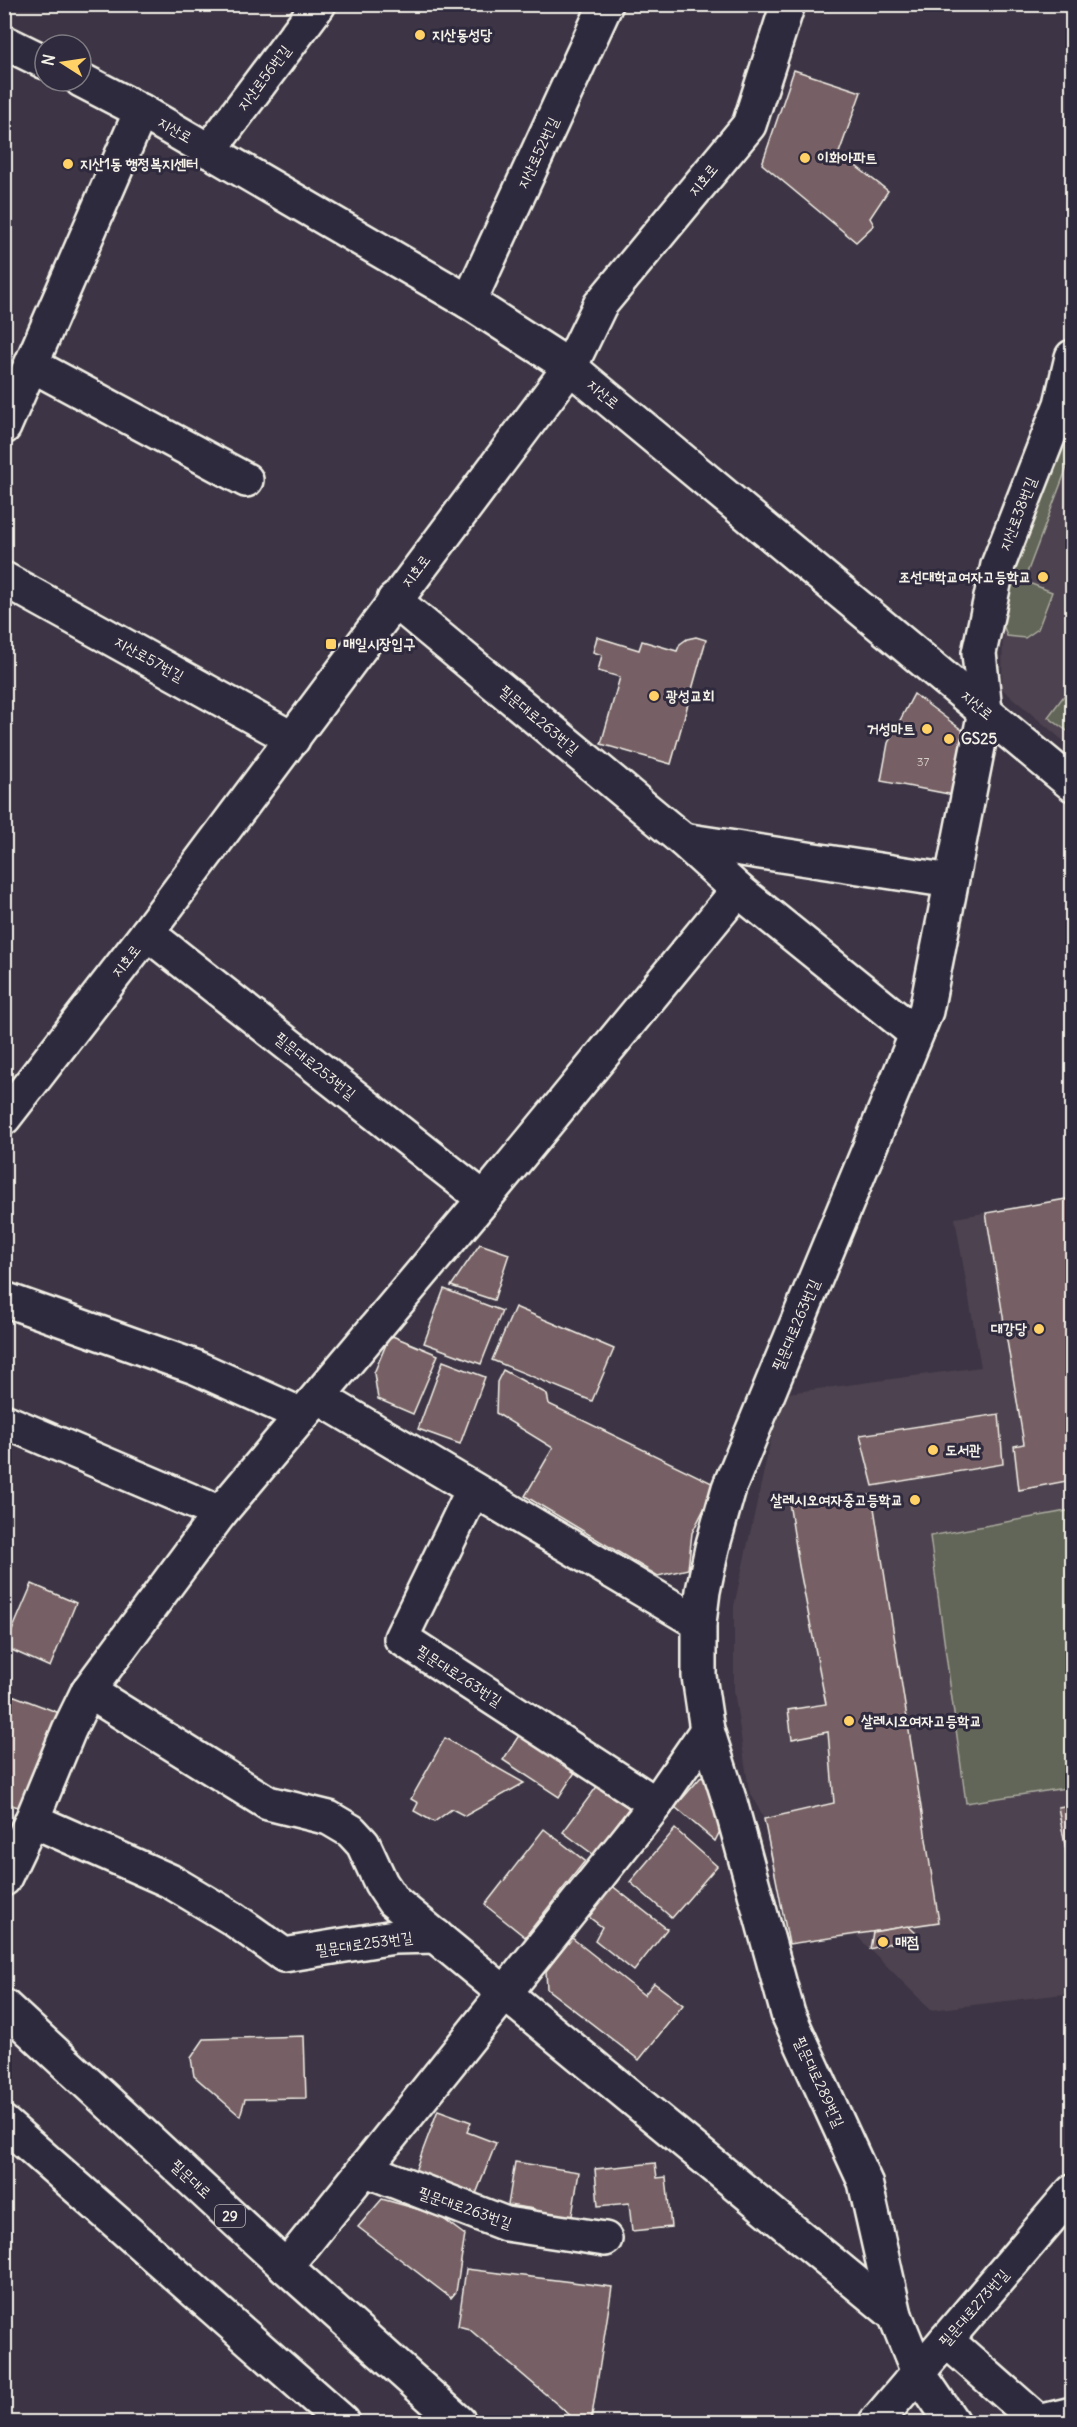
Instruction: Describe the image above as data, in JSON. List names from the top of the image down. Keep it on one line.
{"streets":{"street":["지산로56번길","지산로","지산로52번길","지호로","지산로38번길","지산로57번길","필문대로263번길","필문대로253번길","필문대로289번길","필문대로","29","필문대로273번길"]},"crossings":[["지산로56번길","지산로"],["지산로","지산로52번길"],["지산로","지호로"],["지산로","지산로38번길"],["지산로","필문대로263번길"],["지호로","지산로57번길"],["지호로","필문대로263번길"],["지호로","필문대로253번길"],["지산로38번길","필문대로263번길"],["필문대로263번길","필문대로289번길"],["필문대로289번길","필문대로273번길"]],"places":{"other":["지산동성당","이화아파트","지산1동 행정복지센터","조선대학교여자고등학교","광성교회","거성마트","GS25","대강당","도서관","살레시오여자중고등학교","살레시오여자고등학교","매점"],"transit":["매일시장입구"]},"house_numbers":["37"],"north":"left"}
